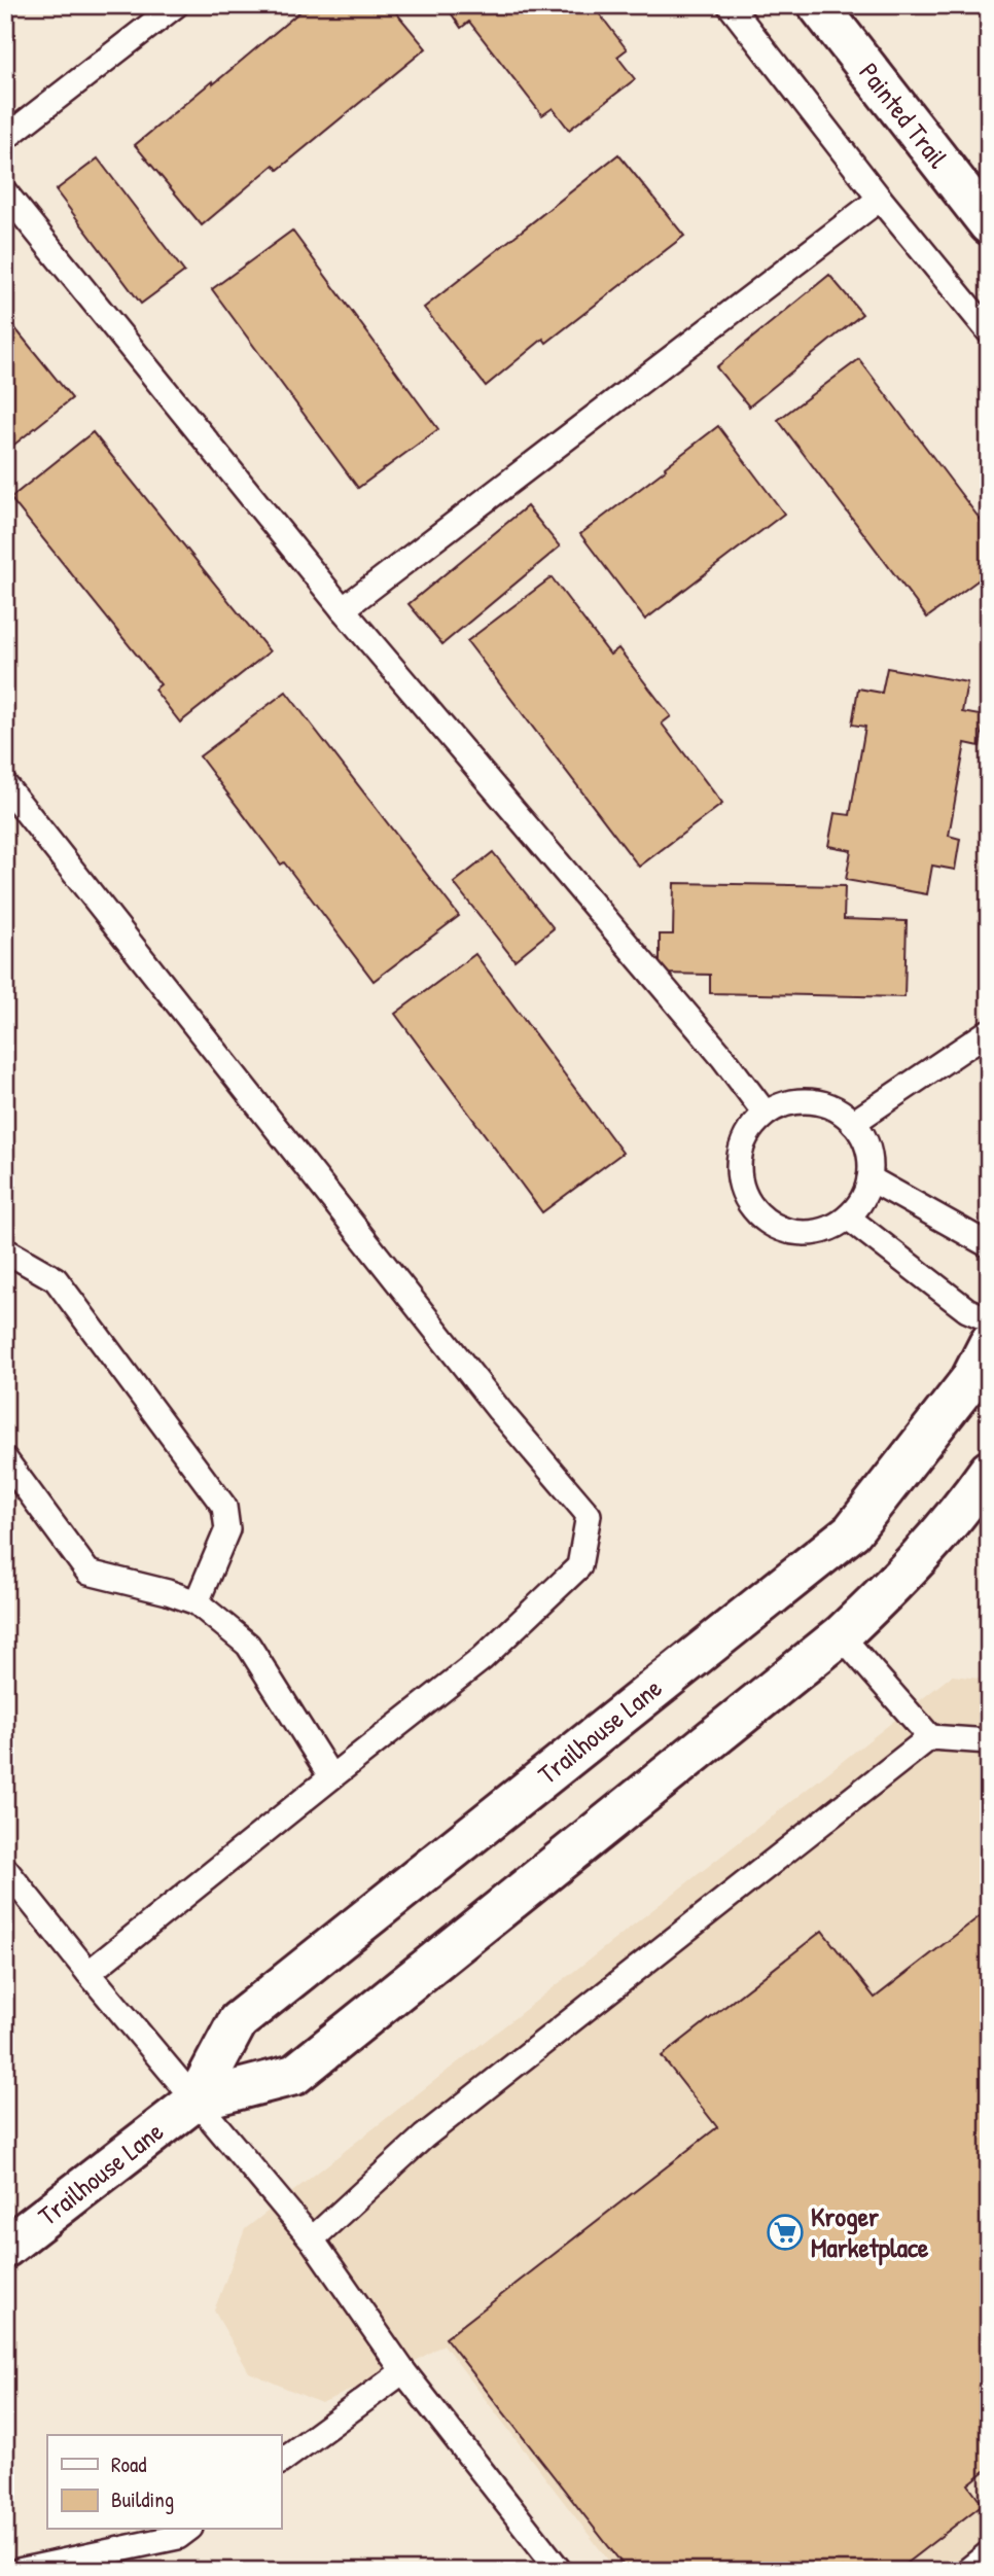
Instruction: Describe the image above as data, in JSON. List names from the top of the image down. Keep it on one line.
{"streets":{"street":["Painted Trail","Trailhouse Lane"]},"places":{"supermarket":["Kroger Marketplace"]},"legend":["Road","Building"]}
